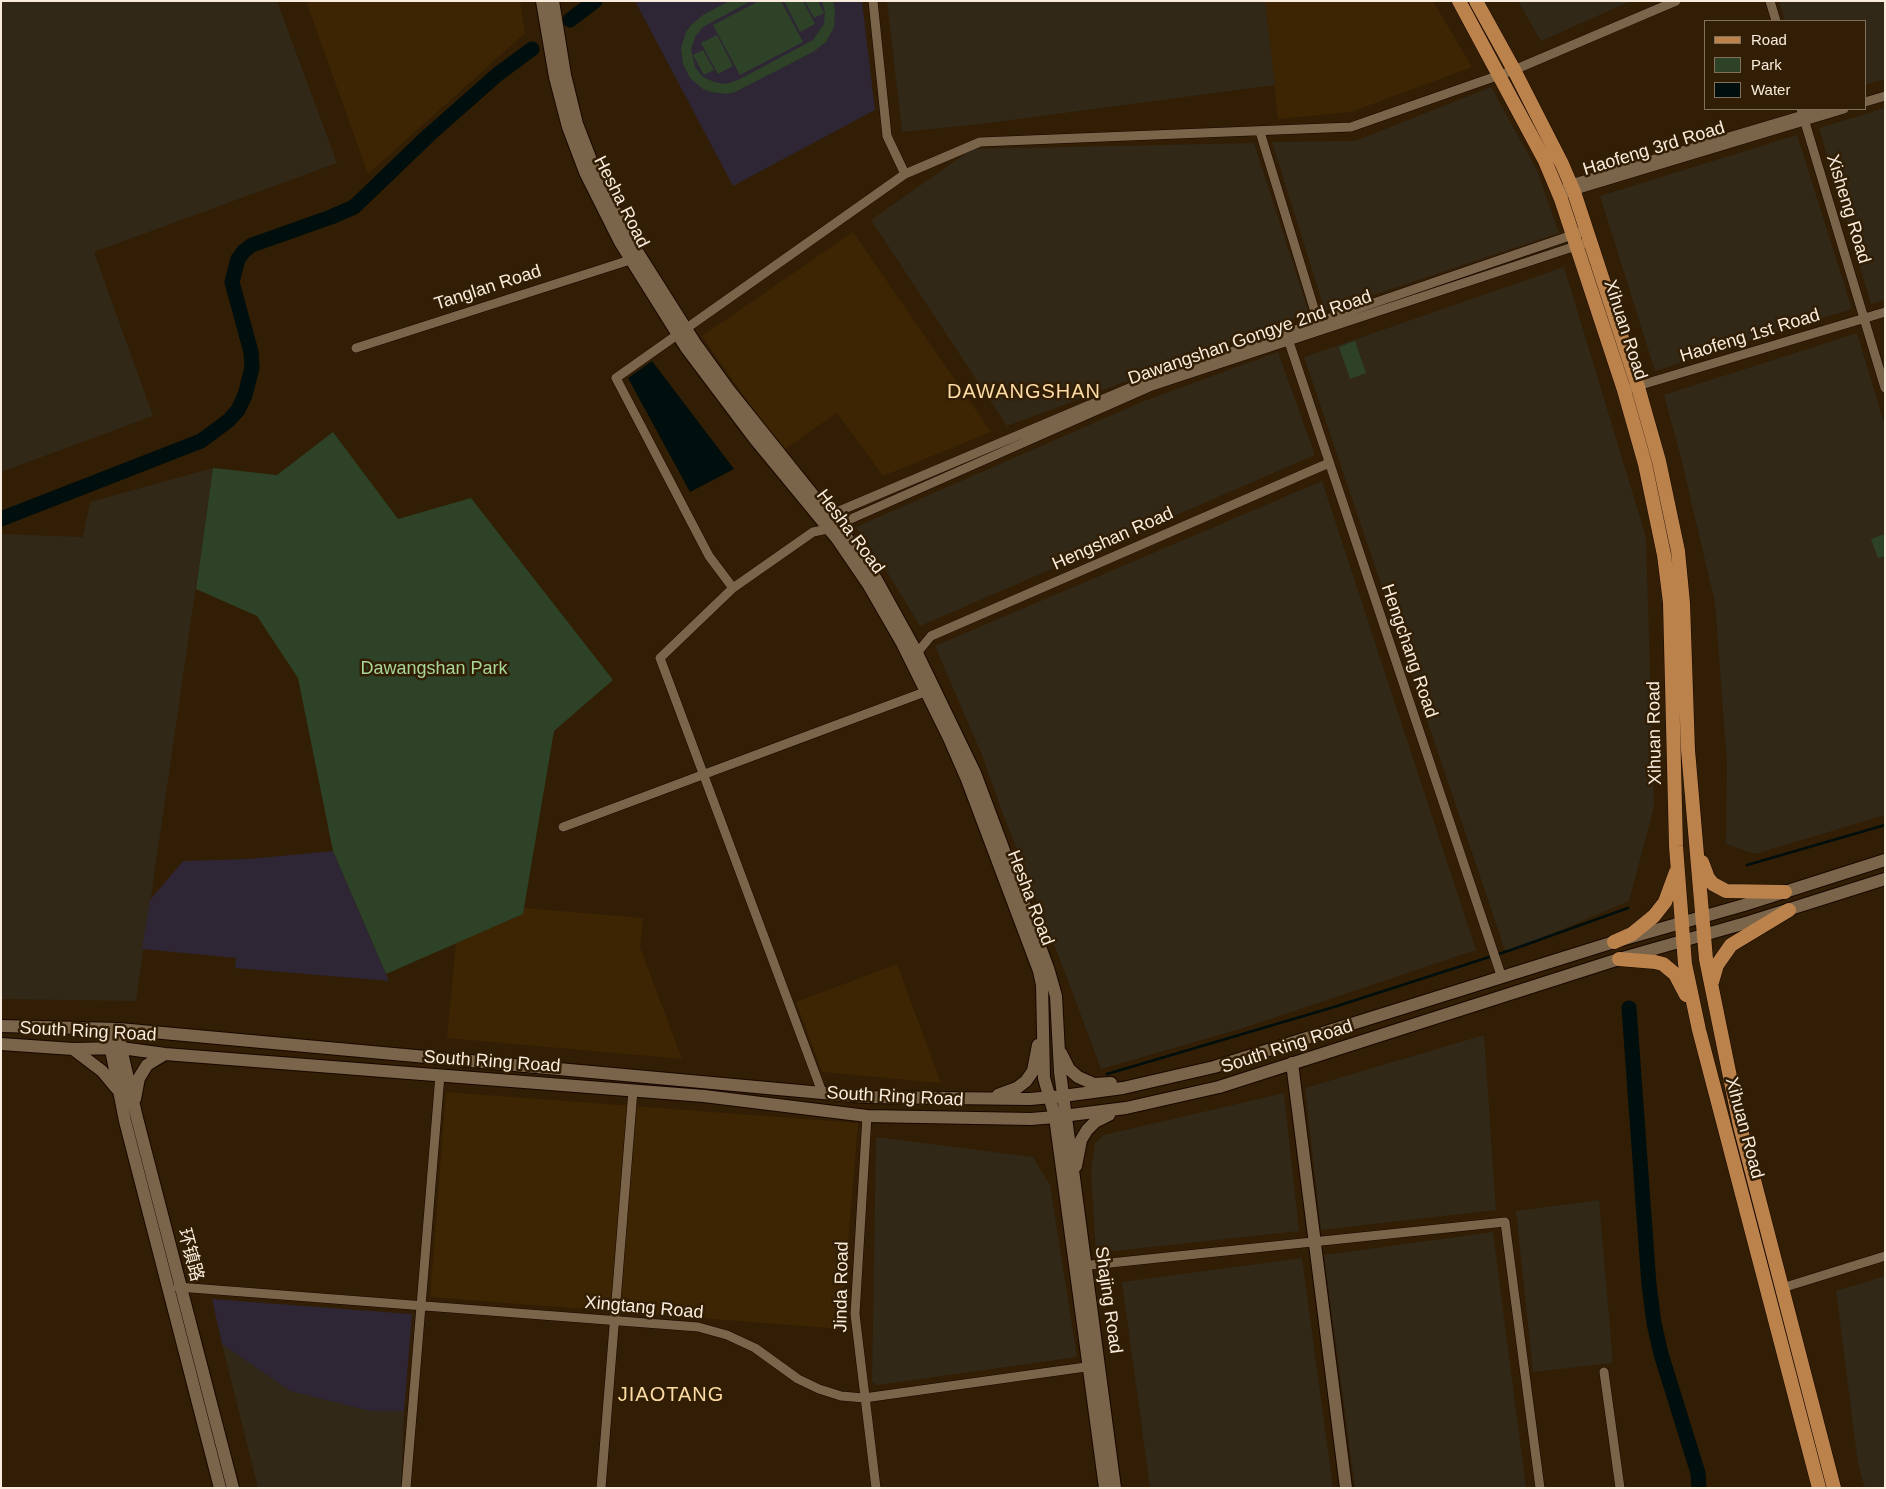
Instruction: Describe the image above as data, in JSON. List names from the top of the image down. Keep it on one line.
{"streets":{"main road":["Hesha Road","Xihuan Road","South Ring Road","环镇路","Shajing Road"],"street":["Haofeng 3rd Road","Xisheng Road","Tanglan Road","Haofeng 1st Road","Dawangshan Gongye 2nd Road","Hengshan Road","Hengchang Road","Jinda Road","Xingtang Road"]},"crossings":[["Haofeng 3rd Road","Xisheng Road"],["Haofeng 3rd Road","Xihuan Road"],["Hesha Road","Tanglan Road"],["Hesha Road","Dawangshan Gongye 2nd Road"],["Hesha Road","Hengshan Road"],["Hesha Road","South Ring Road"],["Hesha Road","Shajing Road"],["Xisheng Road","Haofeng 1st Road"],["Xihuan Road","Haofeng 1st Road"],["Xihuan Road","Dawangshan Gongye 2nd Road"],["Xihuan Road","South Ring Road"],["Dawangshan Gongye 2nd Road","Hengchang Road"],["Hengshan Road","Hengchang Road"],["Hengchang Road","South Ring Road"],["South Ring Road","环镇路"],["South Ring Road","Jinda Road"],["South Ring Road","Shajing Road"],["环镇路","Xingtang Road"],["Jinda Road","Xingtang Road"],["Shajing Road","Xingtang Road"]],"districts":["DAWANGSHAN","JIAOTANG"],"parks":["Dawangshan Park"],"legend":["Road","Park","Water"]}
